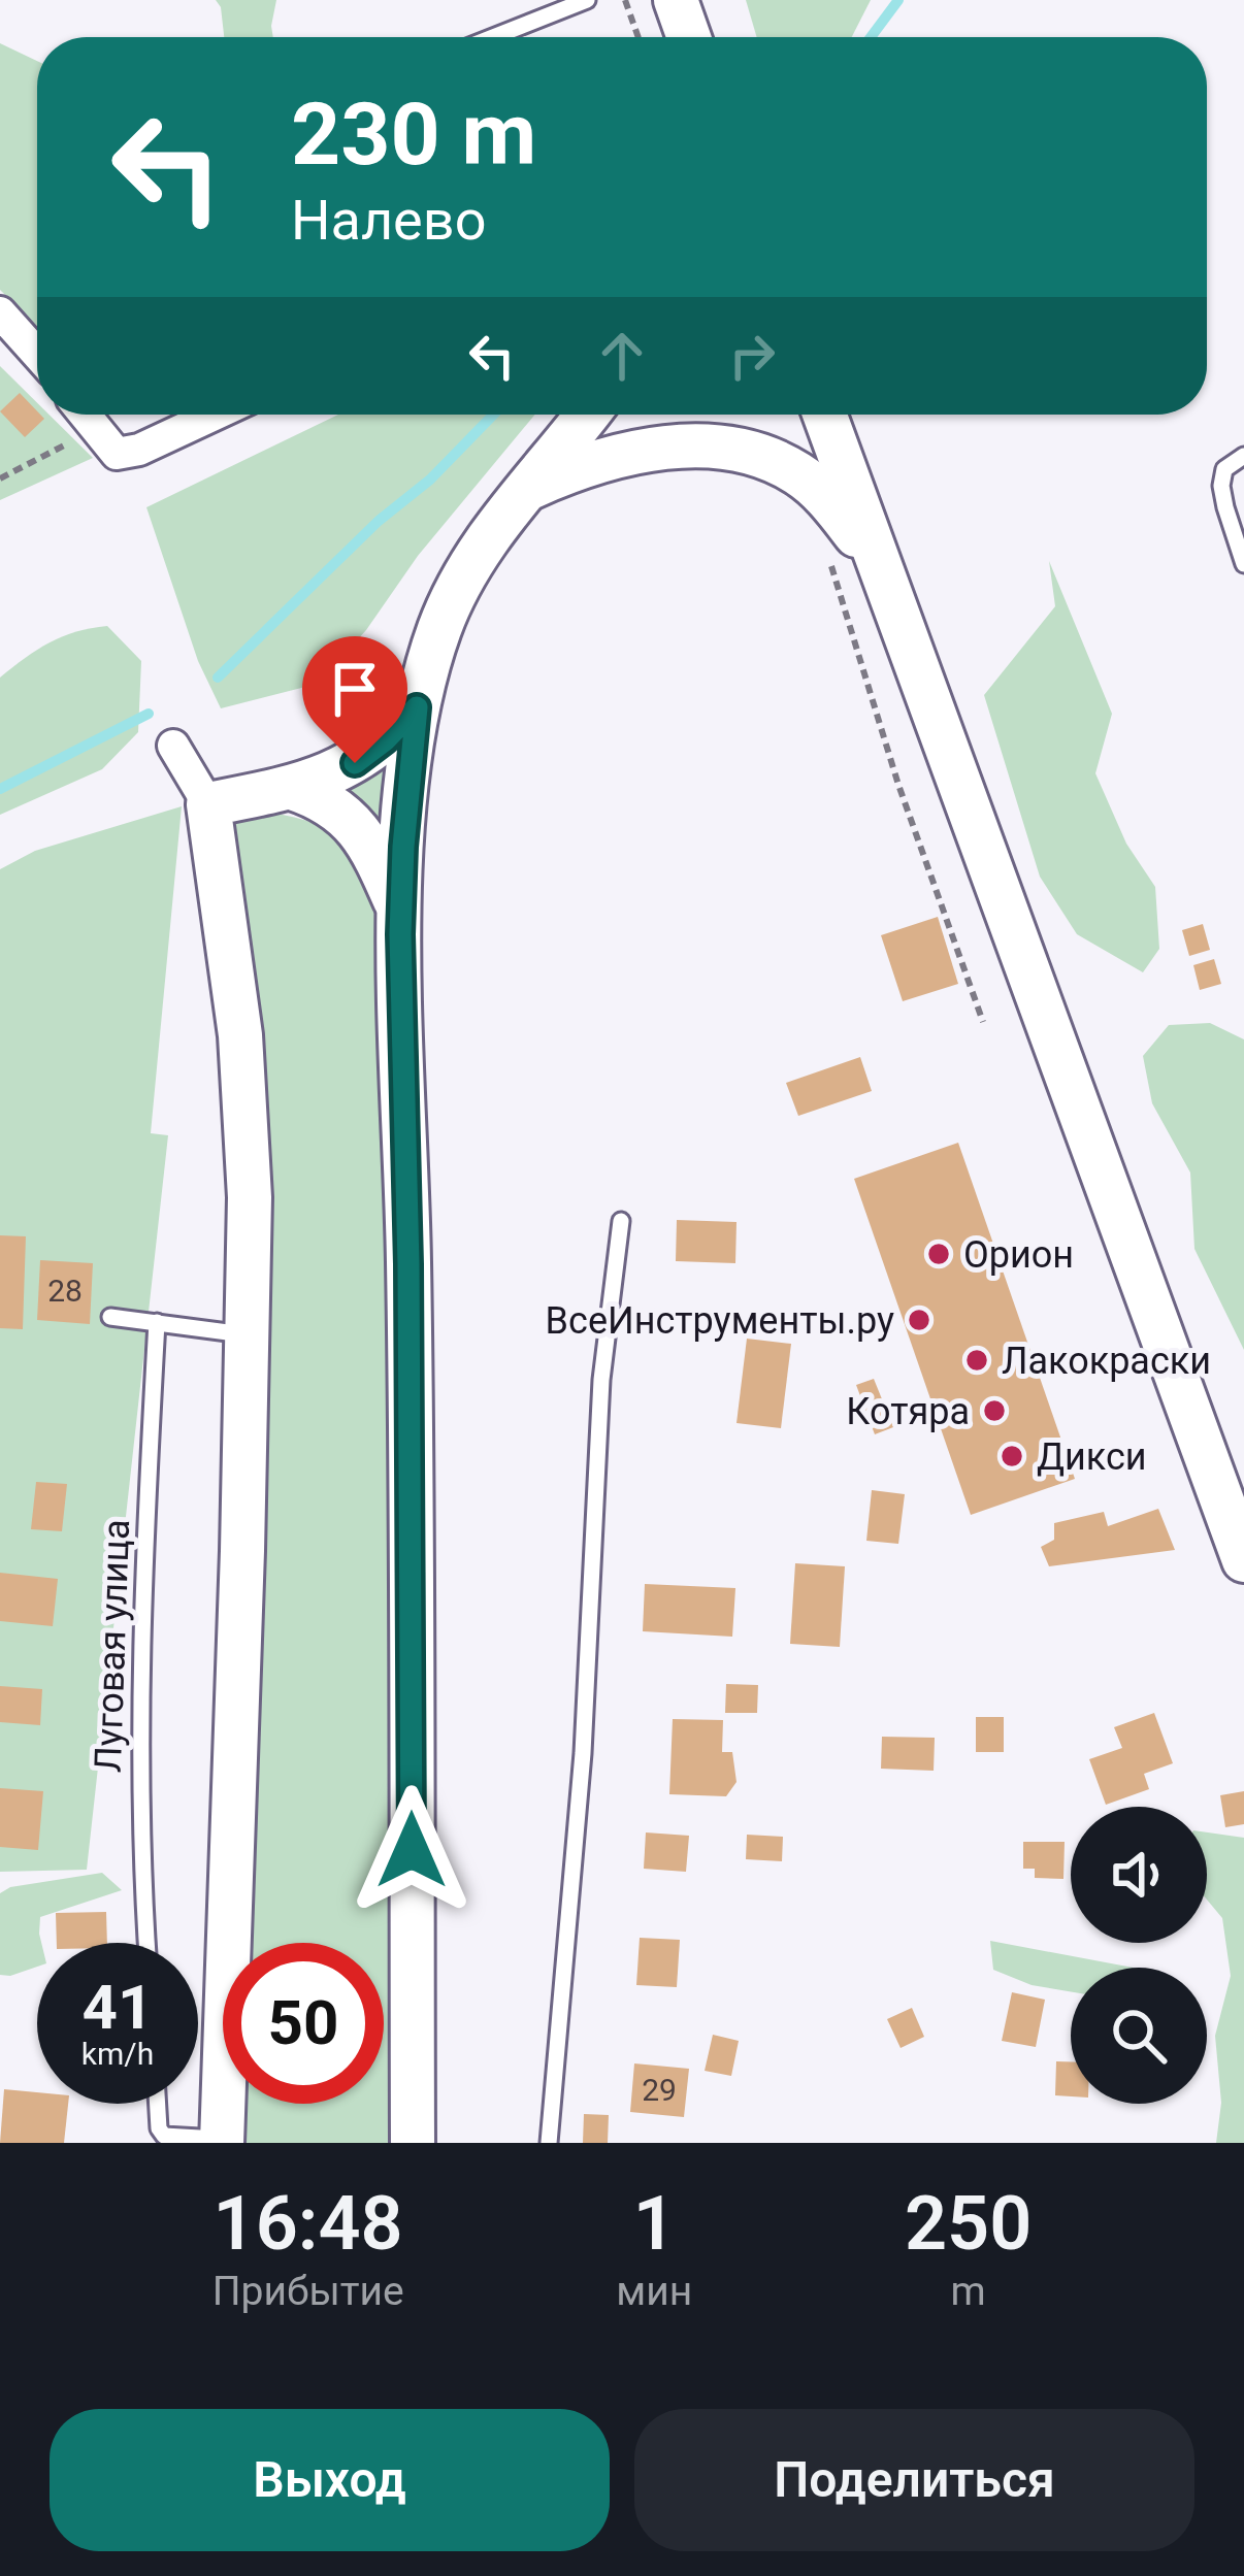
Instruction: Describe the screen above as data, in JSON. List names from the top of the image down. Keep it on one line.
{"streets":{"lane":["Луговая улица"]},"places":["Орион","ВсеИнструменты.ру","Лакокраски","Котяра","Дикси"],"house_numbers":["28","29"],"page":{"turn":["230 m","Налево"],"speed":"41 km/h","limit":"50","eta":["16:48","Прибытие","1","мин","250","m"],"buttons":["Выход","Поделиться"]}}
